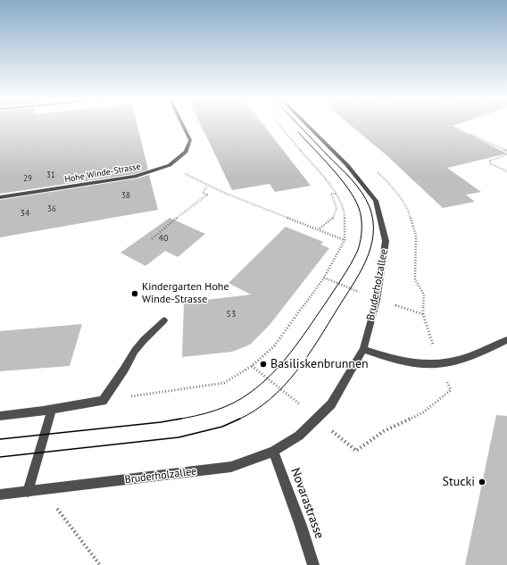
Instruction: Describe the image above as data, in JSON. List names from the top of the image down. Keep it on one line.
{"streets":{"street":["Hohe Winde-Strasse","Bruderholzallee","Novarastrasse"]},"crossings":[["Bruderholzallee","Novarastrasse"]],"places":["Kindergarten Hohe Winde-Strasse","Basiliskenbrunnen","Stucki"],"house_numbers":["31","29","38","36","34","40","53"]}
